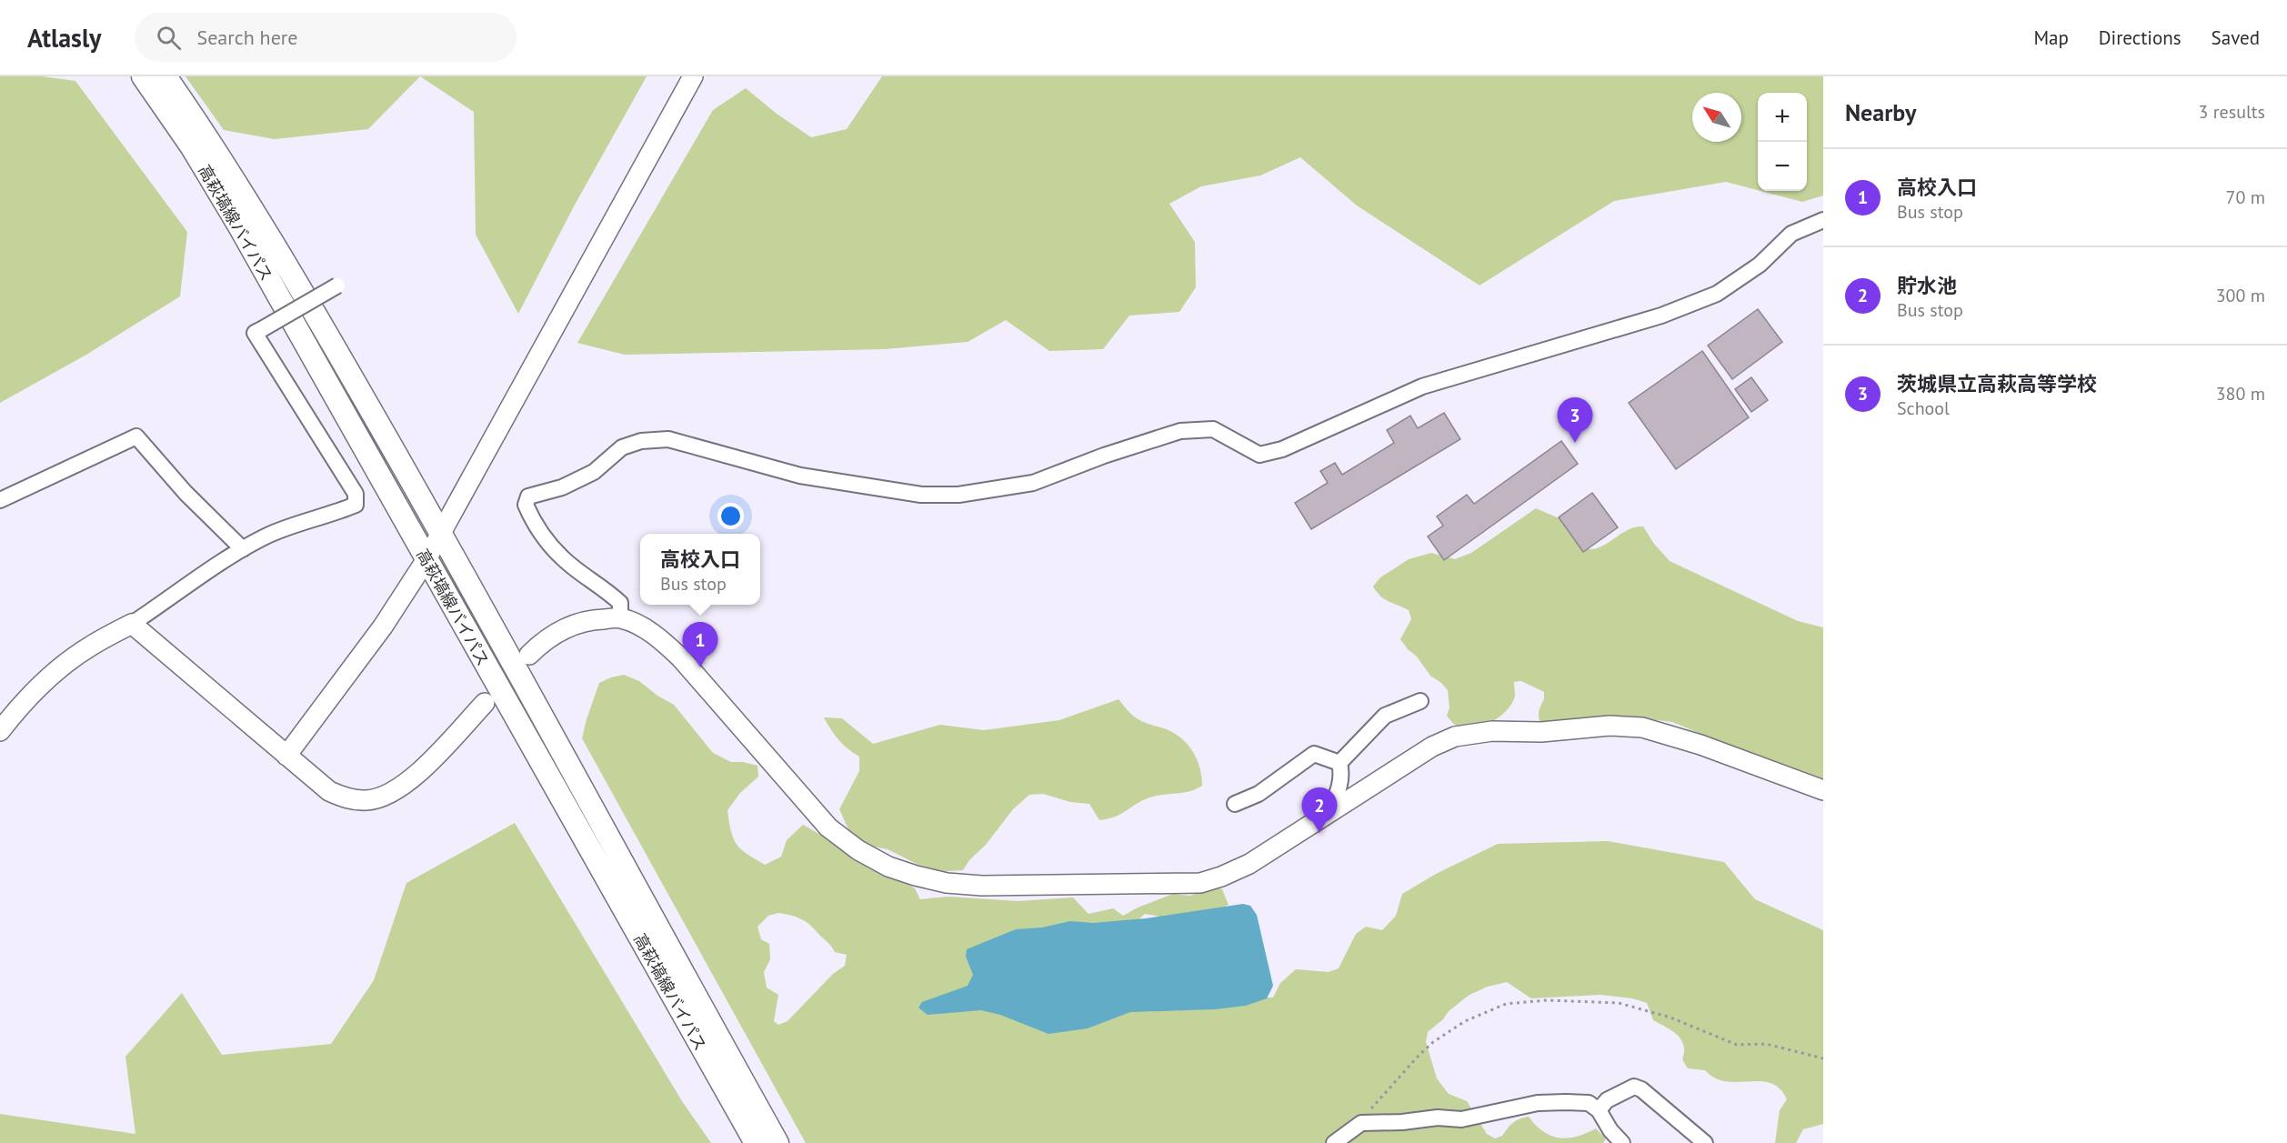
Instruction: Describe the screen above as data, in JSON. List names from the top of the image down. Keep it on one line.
{"streets":{"main road":["高萩塙線バイパス"]},"north":"top left","page":{"header":"Atlasly","search":"Search here","nav":["Map","Directions","Saved"],"heading":["Nearby","3 results"],"map_buttons":["+","−"],"list":[{"mark":"1","name":"高校入口","note":"Bus stop","value":"70 m"},{"mark":"2","name":"貯水池","note":"Bus stop","value":"300 m"},{"mark":"3","name":"茨城県立高萩高等学校","note":"School","value":"380 m"}],"pins":["3","1","2"],"popup":["高校入口","Bus stop"]}}
